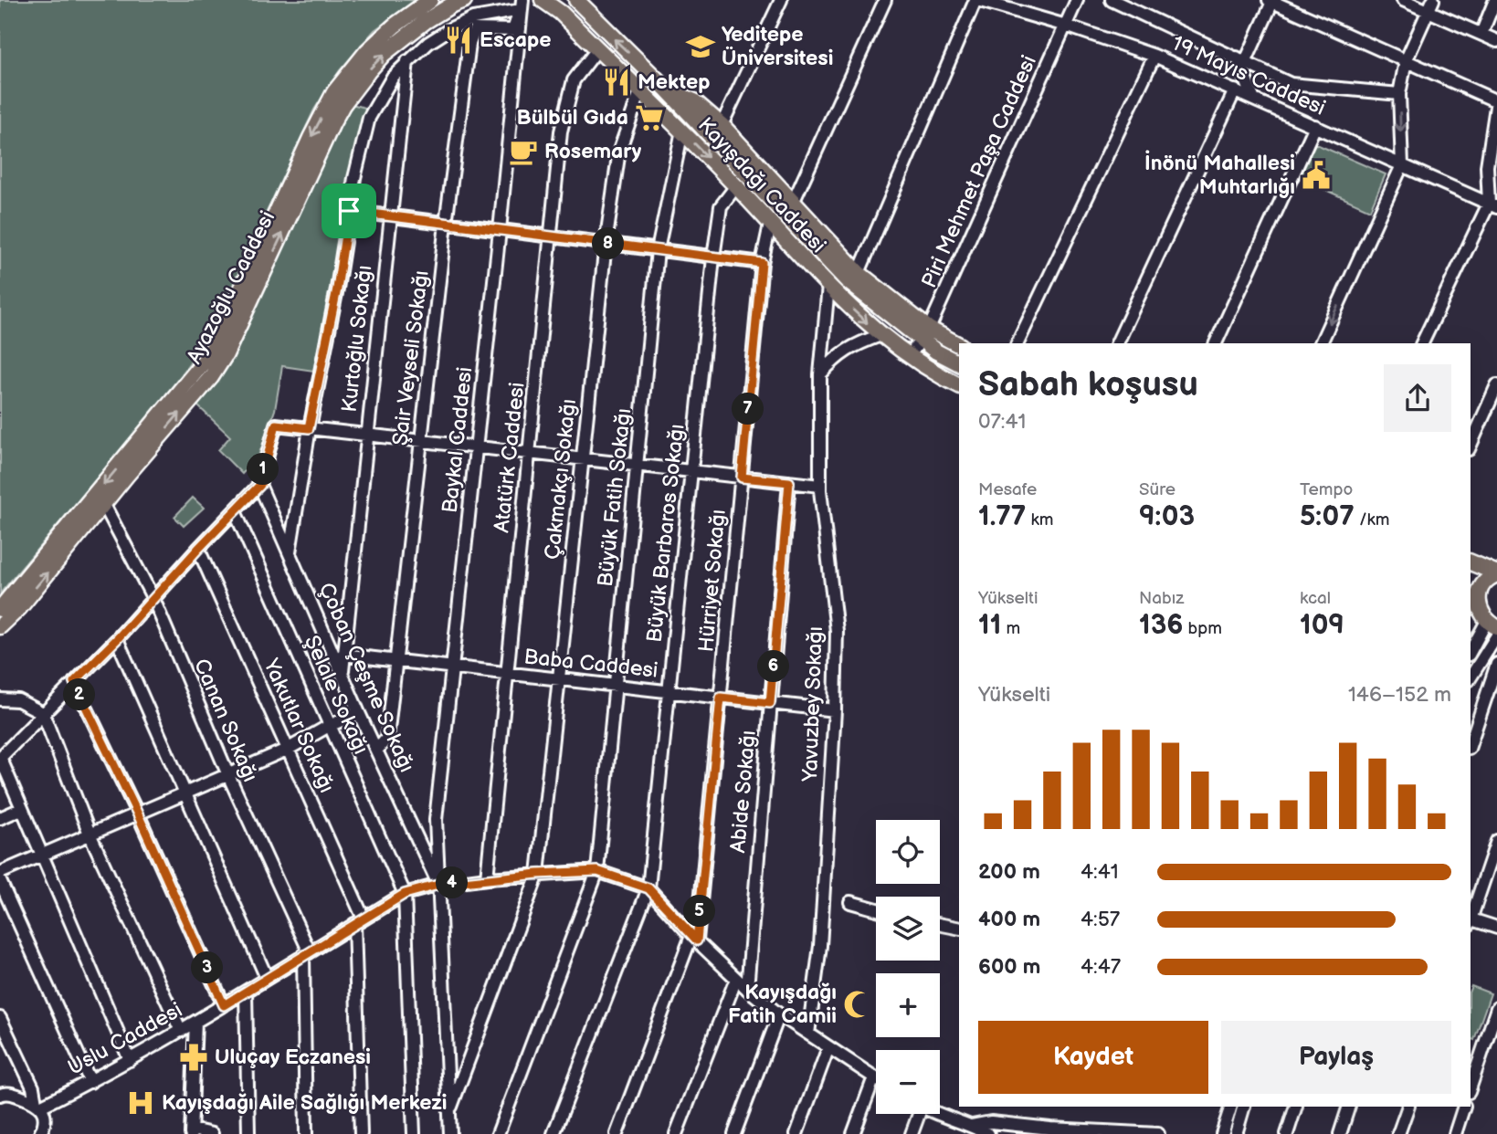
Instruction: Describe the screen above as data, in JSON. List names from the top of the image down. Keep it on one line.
{"streets":{"main road":["Kayışdağı Caddesi","Ayazoğlu Caddesi"],"street":["19 Mayıs Caddesi","Piri Mehmet Paşa Caddesi","Kurtoğlu Sokağı","Şair Veyseli Sokağı","Baykal Caddesi","Atatürk Caddesi","Çakmakçı Sokağı","Büyük Fatih Sokağı","Büyük Barbaros Sokağı","Hürriyet Sokağı","Baba Caddesi","Çoban Çeşme Sokağı","Şelale Sokağı","Yavuzbey Sokağı","Canan Sokağı","Yakutlar Sokağı","Abide Sokağı","Uslu Caddesi"]},"crossings":[["19 Mayıs Caddesi","Piri Mehmet Paşa Caddesi"],["Piri Mehmet Paşa Caddesi","Kayışdağı Caddesi"],["Kayışdağı Caddesi","Atatürk Caddesi"],["Kayışdağı Caddesi","Çakmakçı Sokağı"],["Kayışdağı Caddesi","Büyük Fatih Sokağı"],["Kayışdağı Caddesi","Büyük Barbaros Sokağı"],["Kayışdağı Caddesi","Hürriyet Sokağı"],["Kayışdağı Caddesi","Yavuzbey Sokağı"],["Ayazoğlu Caddesi","Canan Sokağı"],["Kurtoğlu Sokağı","Baba Caddesi"],["Kurtoğlu Sokağı","Çoban Çeşme Sokağı"],["Şair Veyseli Sokağı","Baykal Caddesi"],["Şair Veyseli Sokağı","Baba Caddesi"],["Şair Veyseli Sokağı","Çoban Çeşme Sokağı"],["Baykal Caddesi","Çakmakçı Sokağı"],["Baykal Caddesi","Baba Caddesi"],["Baykal Caddesi","Çoban Çeşme Sokağı"],["Baykal Caddesi","Uslu Caddesi"],["Atatürk Caddesi","Baba Caddesi"],["Atatürk Caddesi","Uslu Caddesi"],["Çakmakçı Sokağı","Baba Caddesi"],["Çakmakçı Sokağı","Uslu Caddesi"],["Büyük Fatih Sokağı","Baba Caddesi"],["Büyük Fatih Sokağı","Uslu Caddesi"],["Büyük Barbaros Sokağı","Baba Caddesi"],["Büyük Barbaros Sokağı","Uslu Caddesi"],["Hürriyet Sokağı","Baba Caddesi"],["Hürriyet Sokağı","Uslu Caddesi"],["Baba Caddesi","Yavuzbey Sokağı"],["Baba Caddesi","Abide Sokağı"],["Çoban Çeşme Sokağı","Uslu Caddesi"],["Şelale Sokağı","Uslu Caddesi"],["Yavuzbey Sokağı","Uslu Caddesi"],["Canan Sokağı","Uslu Caddesi"],["Yakutlar Sokağı","Uslu Caddesi"],["Abide Sokağı","Uslu Caddesi"]],"places":{"restaurant":["Escape","Mektep"],"school or university":["Yeditepe Üniversitesi"],"supermarket":["Bülbül Gıda"],"cafe":["Rosemary"],"public building":["İnönü Mahallesi Muhtarlığı"],"mosque":["Kayışdağı Fatih Camii"],"pharmacy":["Uluçay Eczanesi"],"hospital":["Kayışdağı Aile Sağlığı Merkezi"]},"page":{"pins":["8","7","1","6","2","4","5","3"],"heading":["Sabah koşusu","07:41"],"stats":[["Mesafe","1.77 km"],["Süre","9:03"],["Tempo","5:07 /km"],["Yükselti","11 m"],["Nabız","136 bpm"],["kcal","109"]],"chart":["Yükselti","146–152 m"],"map_buttons":["+","−"],"list":[{"name":"200 m","note":"4:41"},{"name":"400 m","note":"4:57"},{"name":"600 m","note":"4:47"}],"buttons":["Kaydet","Paylaş"]}}
